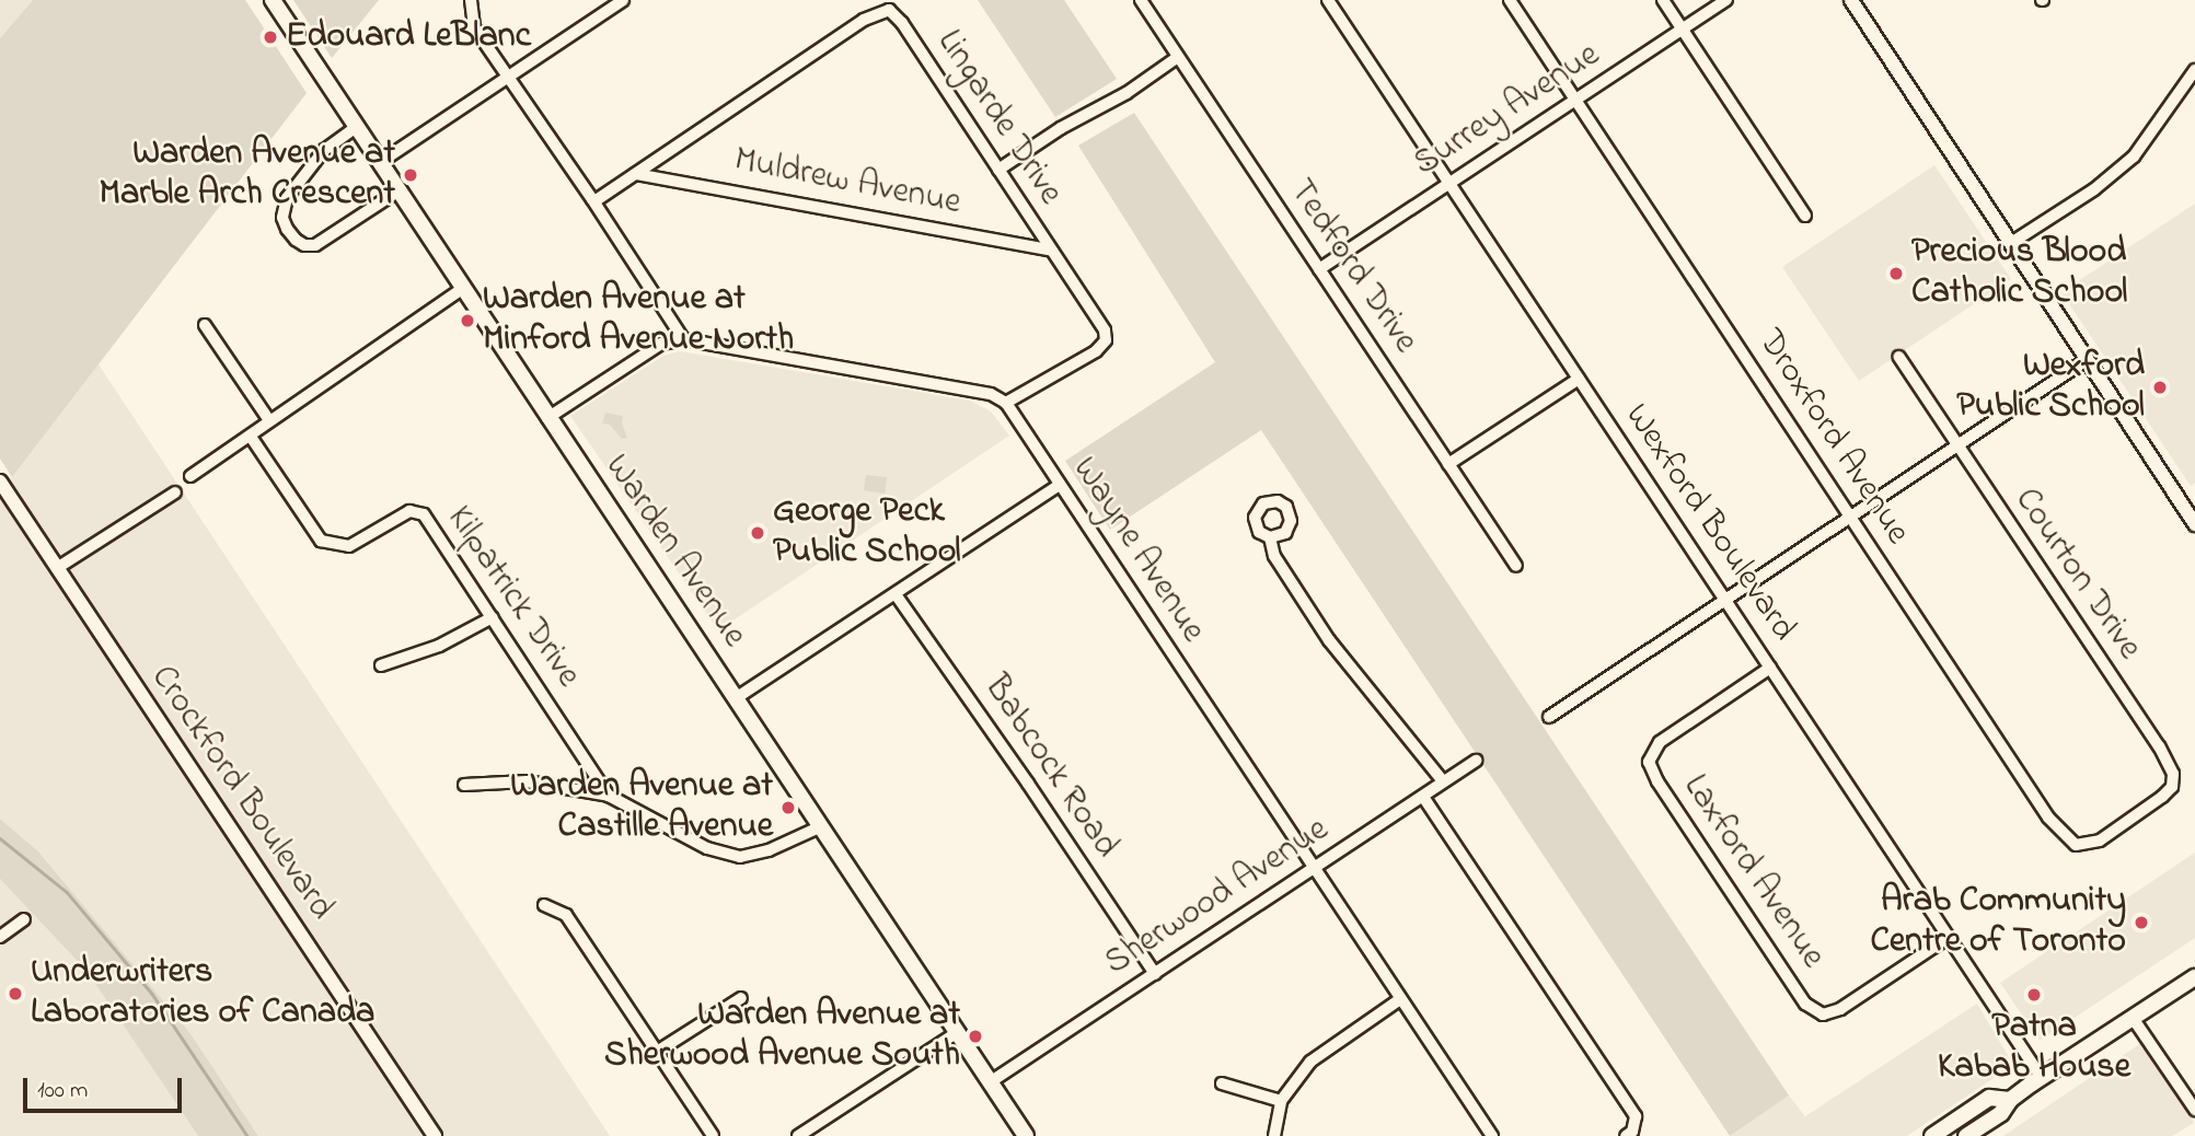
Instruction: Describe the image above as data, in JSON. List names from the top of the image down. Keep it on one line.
{"streets":{"main road":["Warden Avenue"],"street":["Surrey Avenue","Lingarde Drive","Muldrew Avenue","Tedford Drive","Droxford Avenue","Wexford Boulevard","Wayne Avenue","Courton Drive","Kilpatrick Drive","Babcock Road","Crockford Boulevard","Laxford Avenue","Sherwood Avenue"]},"crossings":[["Surrey Avenue","Tedford Drive"],["Surrey Avenue","Droxford Avenue"],["Surrey Avenue","Wexford Boulevard"],["Lingarde Drive","Muldrew Avenue"],["Lingarde Drive","Wayne Avenue"],["Droxford Avenue","Courton Drive"],["Wexford Boulevard","Laxford Avenue"],["Wayne Avenue","Sherwood Avenue"],["Warden Avenue","Sherwood Avenue"],["Babcock Road","Sherwood Avenue"]],"places":["Edouard LeBlanc","Warden Avenue at Marble Arch Crescent","Precious Blood Catholic School","Warden Avenue at Minford Avenue North","Wexford Public School","George Peck Public School","Warden Avenue at Castille Avenue","Arab Community Centre of Toronto","Underwriters Laboratories of Canada","Patna Kabab House","Warden Avenue at Sherwood Avenue South"],"scale_bar":"100 m"}
